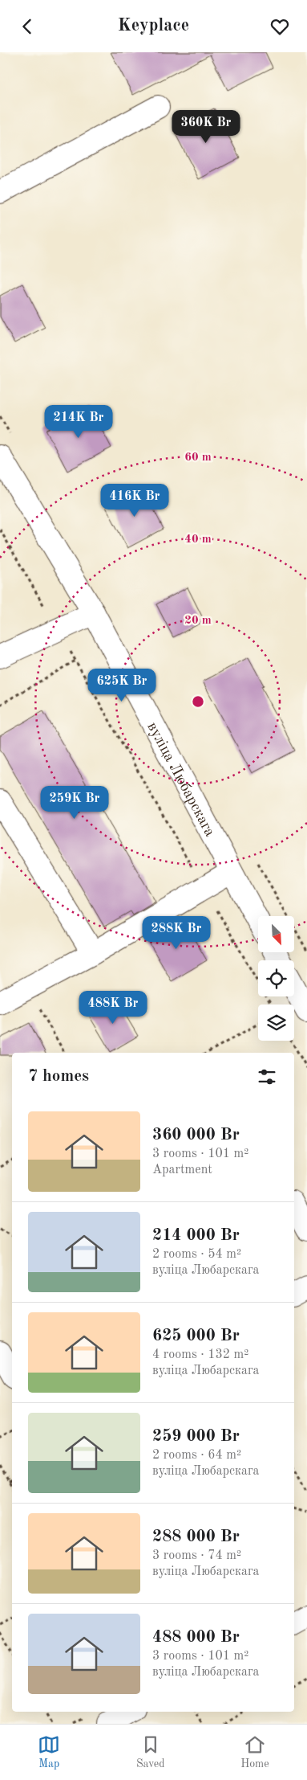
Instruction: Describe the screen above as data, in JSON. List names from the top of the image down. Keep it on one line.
{"streets":{"street":["вуліца Любарскага"]},"north":"bottom right","page":{"header":"Keyplace","price":["360K Br","214K Br","416K Br","625K Br","259K Br","288K Br","488K Br"],"heading":"7 homes","list":[{"name":"360 000 Br","note":"3 rooms · 101 m² · Apartment"},{"name":"214 000 Br","note":"2 rooms · 54 m² · вуліца Любарскага"},{"name":"625 000 Br","note":"4 rooms · 132 m² · вуліца Любарскага"},{"name":"259 000 Br","note":"2 rooms · 64 m² · вуліца Любарскага"},{"name":"288 000 Br","note":"3 rooms · 74 m² · вуліца Любарскага"},{"name":"488 000 Br","note":"3 rooms · 101 m² · вуліца Любарскага"}],"tabs":["Map","Saved","Home"]},"rings":["60 m","40 m","20 m"]}
